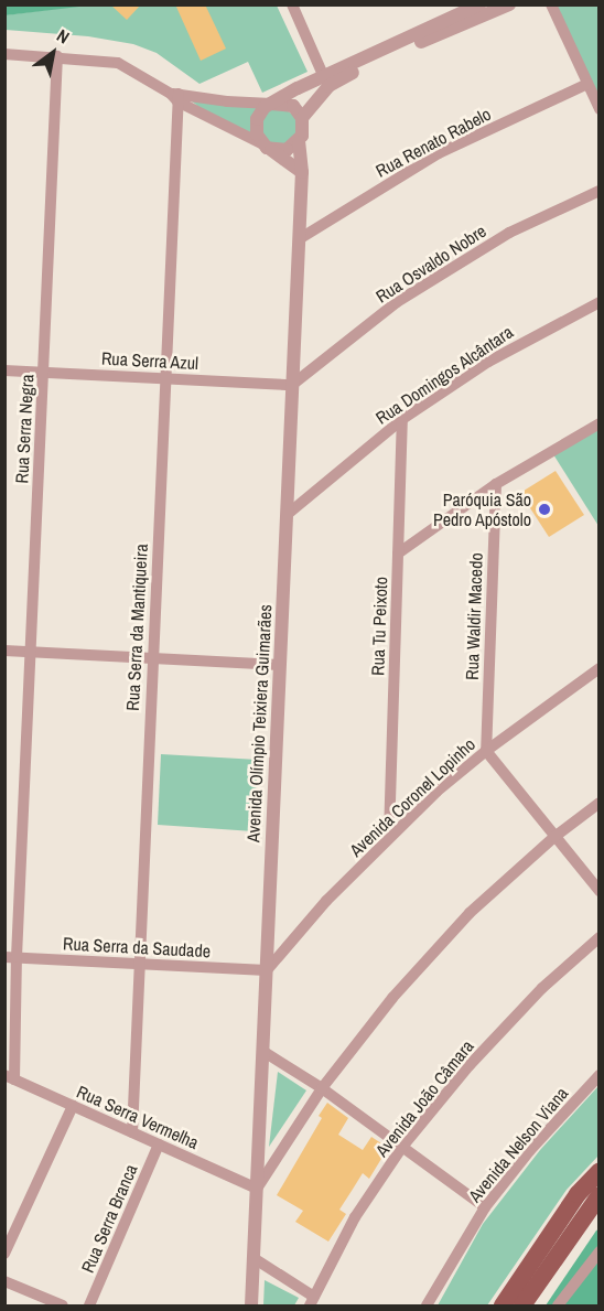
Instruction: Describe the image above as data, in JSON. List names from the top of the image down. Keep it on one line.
{"streets":{"street":["Rua Renato Rabelo","Rua Osvaldo Nobre","Rua Serra Azul","Rua Domingos Alcântara","Rua Serra Negra","Rua Waldir Macedo","Rua Tu Peixoto","Rua Serra da Mantiqueira","Avenida Olímpio Teixiera Guimarães","Avenida Coronel Lopinho","Rua Serra da Saudade","Avenida João Câmara","Rua Serra Vermelha","Avenida Nelson Viana","Rua Serra Branca"]},"crossings":[["Rua Renato Rabelo","Avenida Olímpio Teixiera Guimarães"],["Rua Osvaldo Nobre","Rua Serra Azul"],["Rua Osvaldo Nobre","Avenida Olímpio Teixiera Guimarães"],["Rua Serra Azul","Rua Serra Negra"],["Rua Serra Azul","Rua Serra da Mantiqueira"],["Rua Serra Azul","Avenida Olímpio Teixiera Guimarães"],["Rua Domingos Alcântara","Rua Tu Peixoto"],["Rua Domingos Alcântara","Avenida Olímpio Teixiera Guimarães"],["Rua Serra Negra","Rua Serra da Saudade"],["Rua Serra Negra","Rua Serra Vermelha"],["Rua Waldir Macedo","Avenida Coronel Lopinho"],["Rua Tu Peixoto","Avenida Coronel Lopinho"],["Rua Serra da Mantiqueira","Rua Serra da Saudade"],["Rua Serra da Mantiqueira","Rua Serra Vermelha"],["Avenida Olímpio Teixiera Guimarães","Avenida Coronel Lopinho"],["Avenida Olímpio Teixiera Guimarães","Rua Serra da Saudade"],["Avenida Olímpio Teixiera Guimarães","Rua Serra Vermelha"],["Avenida Coronel Lopinho","Rua Serra da Saudade"],["Rua Serra Vermelha","Rua Serra Branca"]],"places":["Paróquia São Pedro Apóstolo"],"north":"top right"}
